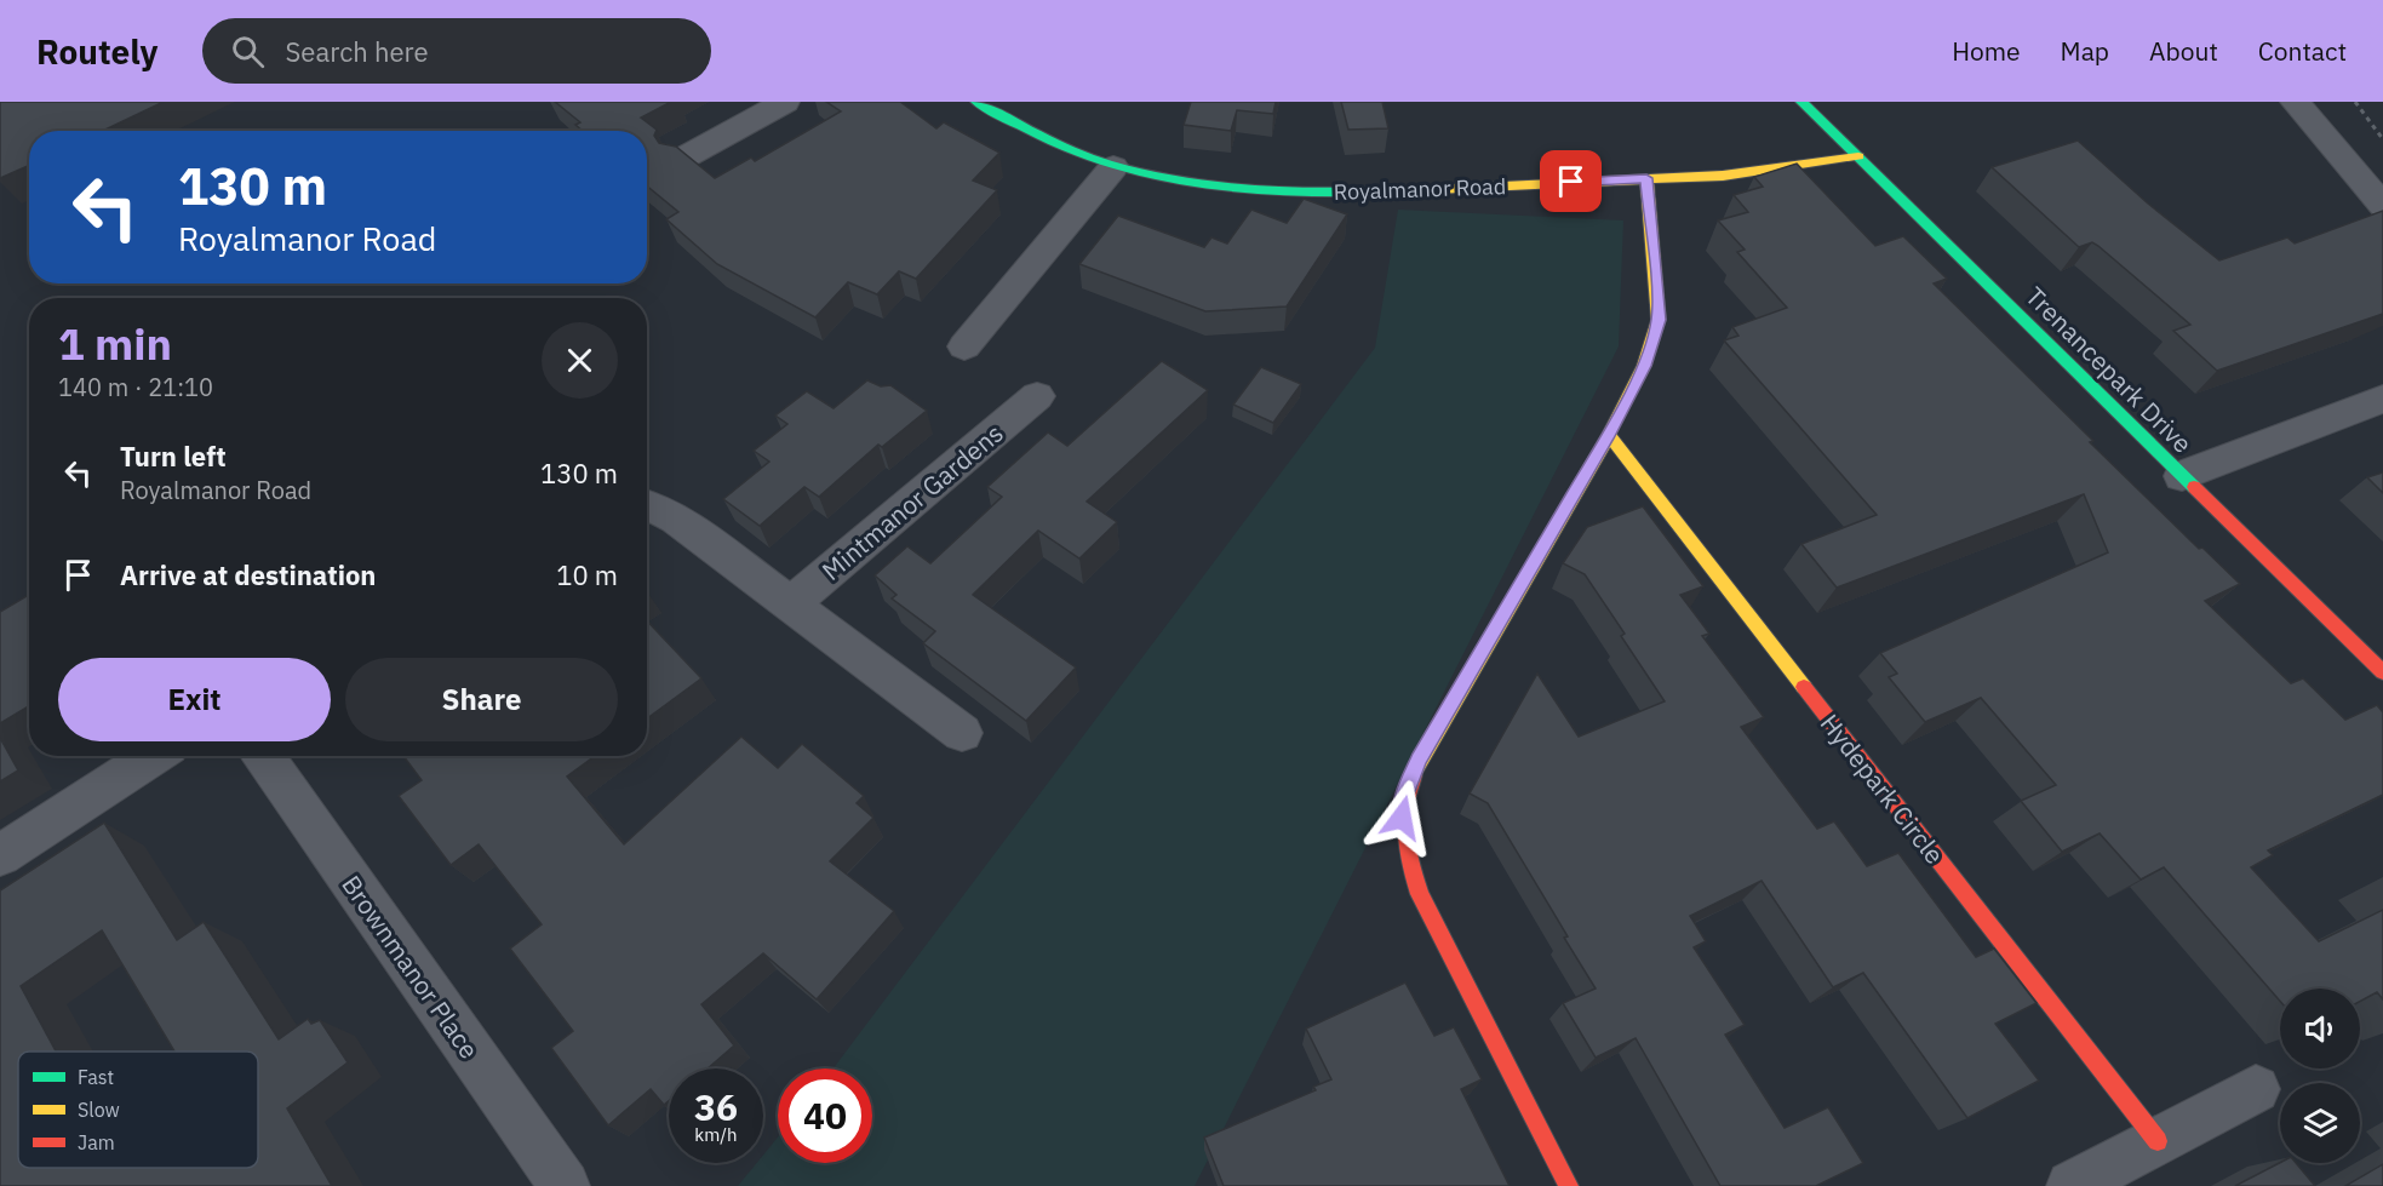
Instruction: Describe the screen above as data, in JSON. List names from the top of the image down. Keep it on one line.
{"streets":{"street":["Royalmanor Road","Trenancepark Drive","Mintmanor Gardens","Hydepark Circle","Brownmanor Place"]},"crossings":[["Royalmanor Road","Trenancepark Drive"]],"legend":["Fast","Slow","Jam"],"page":{"header":"Routely","search":"Search here","nav":["Home","Map","About","Contact"],"turn":["130 m","Royalmanor Road"],"heading":["1 min","140 m · 21:10"],"list":[{"name":"Turn left","note":"Royalmanor Road","value":"130 m"},{"name":"Arrive at destination","value":"10 m"}],"buttons":["Exit","Share"],"speed":"36 km/h","limit":"40"}}
